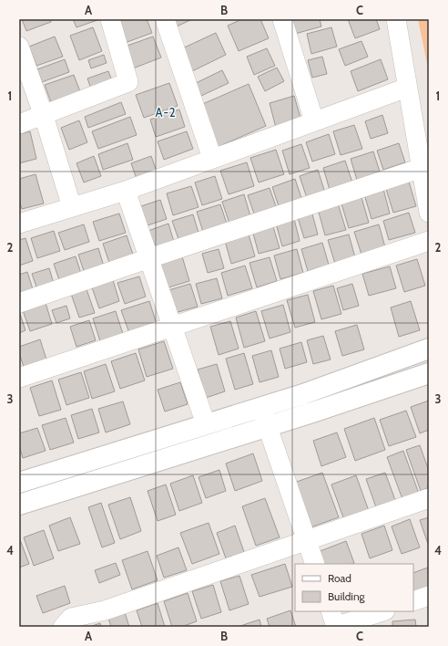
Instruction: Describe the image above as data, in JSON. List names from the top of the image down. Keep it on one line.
{"districts":["A-2"],"legend":["Road","Building"],"grid":{"columns":["A","B","C"],"rows":["1","2","3","4"]}}
